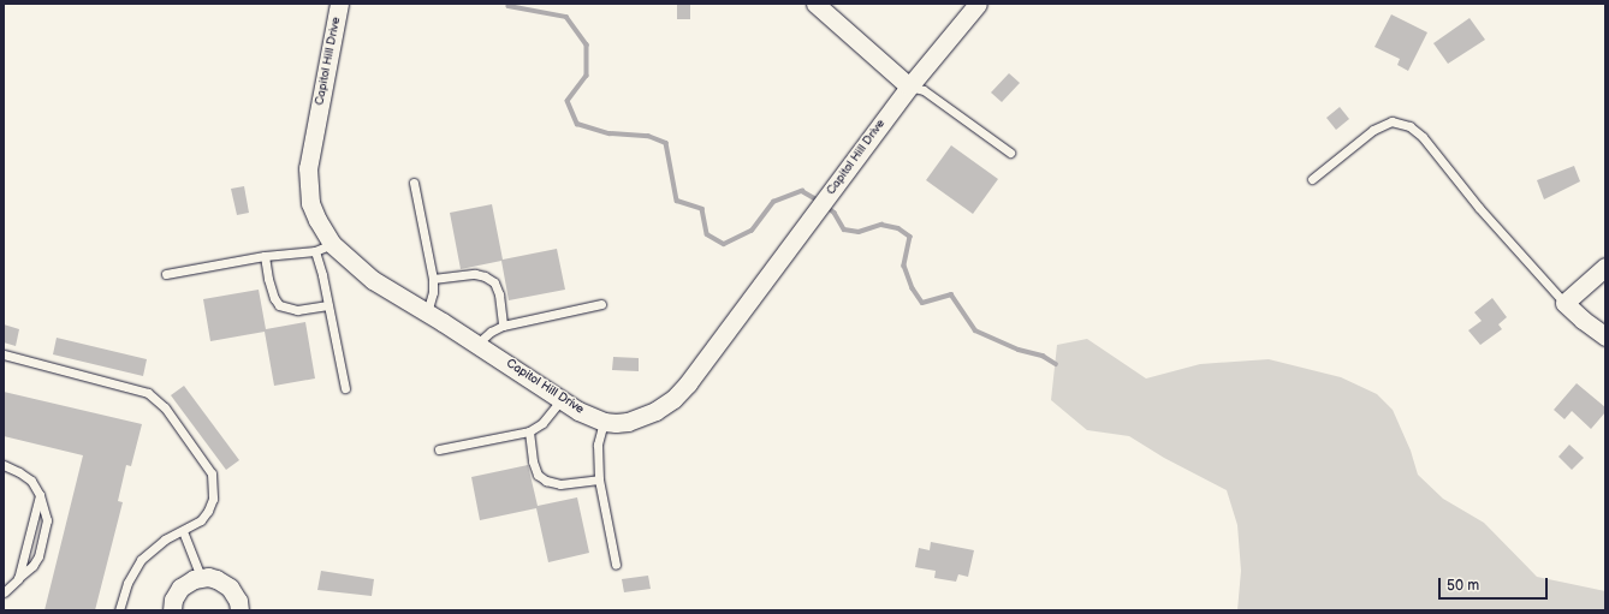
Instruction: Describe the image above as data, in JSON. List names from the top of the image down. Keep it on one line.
{"streets":{"street":["Capitol Hill Drive"]},"scale_bar":"50 m"}
